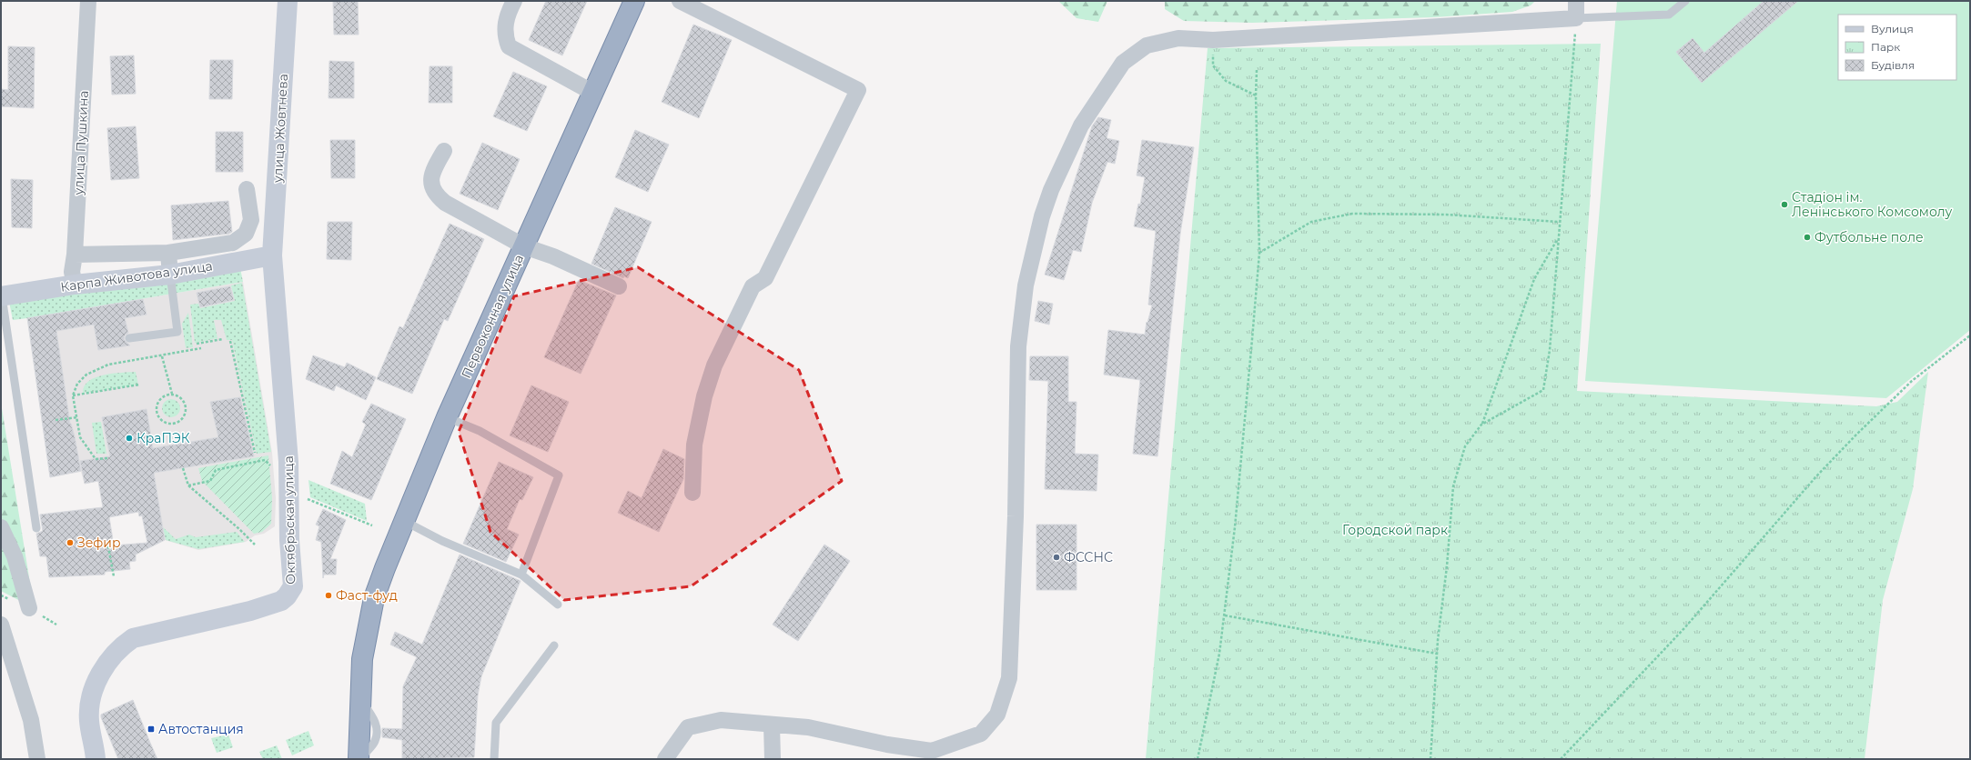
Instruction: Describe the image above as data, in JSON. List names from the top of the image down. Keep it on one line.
{"streets":{"highway":["Первоконная улица"],"main road":["улица Жовтнева","Карпа Животова улица","Октябрьская улица"],"street":["улица Пушкина"]},"crossings":[["улица Жовтнева","Карпа Животова улица"],["улица Жовтнева","Октябрьская улица"],["улица Пушкина","Карпа Животова улица"],["Карпа Животова улица","Октябрьская улица"]],"parks":["Городской парк"],"places":{"other":["Стадіон ім. Ленінського Комсомолу","Футбольне поле","КраПЭК","Зефир","ФССНС","Фаст-фуд"],"transit":["Автостанция"]},"legend":["Вулиця","Парк","Будівля"]}
